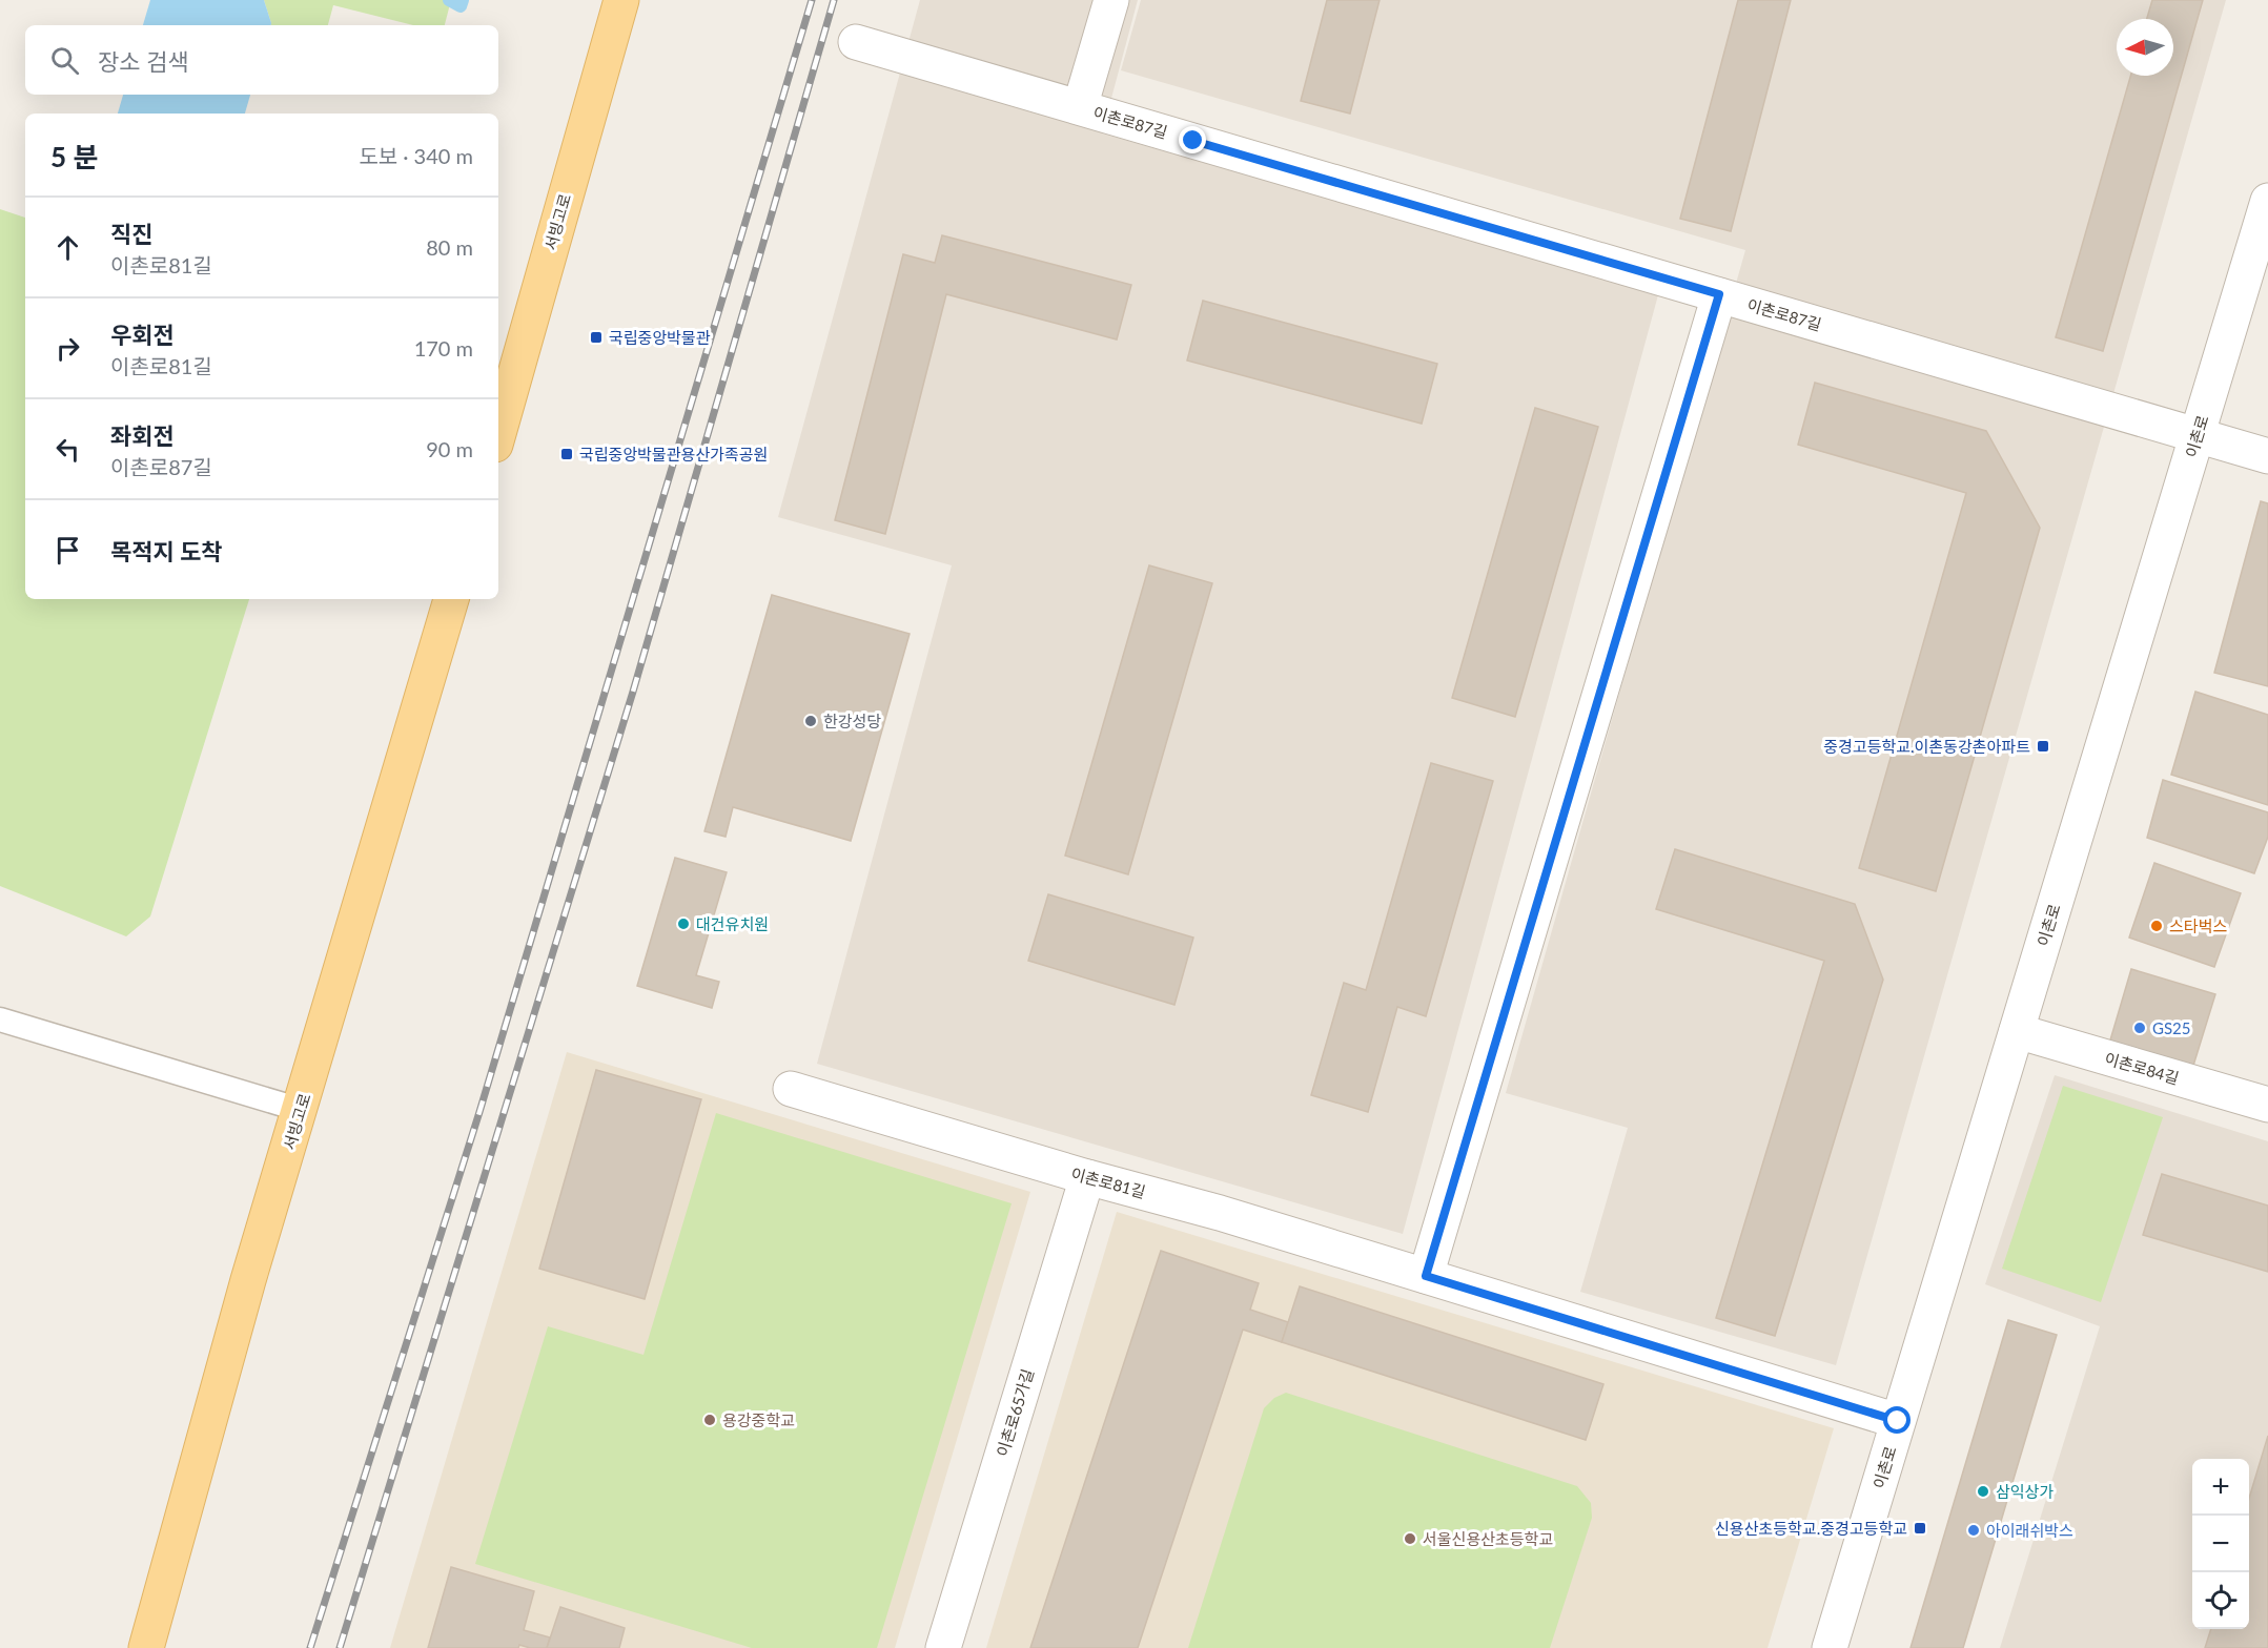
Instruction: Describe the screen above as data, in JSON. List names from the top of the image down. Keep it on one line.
{"streets":{"main road":["서빙고로"],"street":["이촌로87길","이촌로","이촌로84길","이촌로81길","이촌로65가길"]},"crossings":[["이촌로87길","이촌로"],["이촌로","이촌로84길"],["이촌로","이촌로81길"],["이촌로81길","이촌로65가길"]],"places":{"transit":["국립중앙박물관","국립중앙박물관용산가족공원","중경고등학교.이촌동강촌아파트","신용산초등학교.중경고등학교"],"other":["한강성당","대건유치원","스타벅스","GS25","용강중학교","삼익상가","아이래쉬박스","서울신용산초등학교"]},"north":"left","page":{"search":"장소 검색","heading":["5 분","도보 · 340 m"],"list":[["직진","이촌로81길","80 m"],["우회전","이촌로81길","170 m"],["좌회전","이촌로87길","90 m"],"목적지 도착"],"map_buttons":["+","−"]}}
